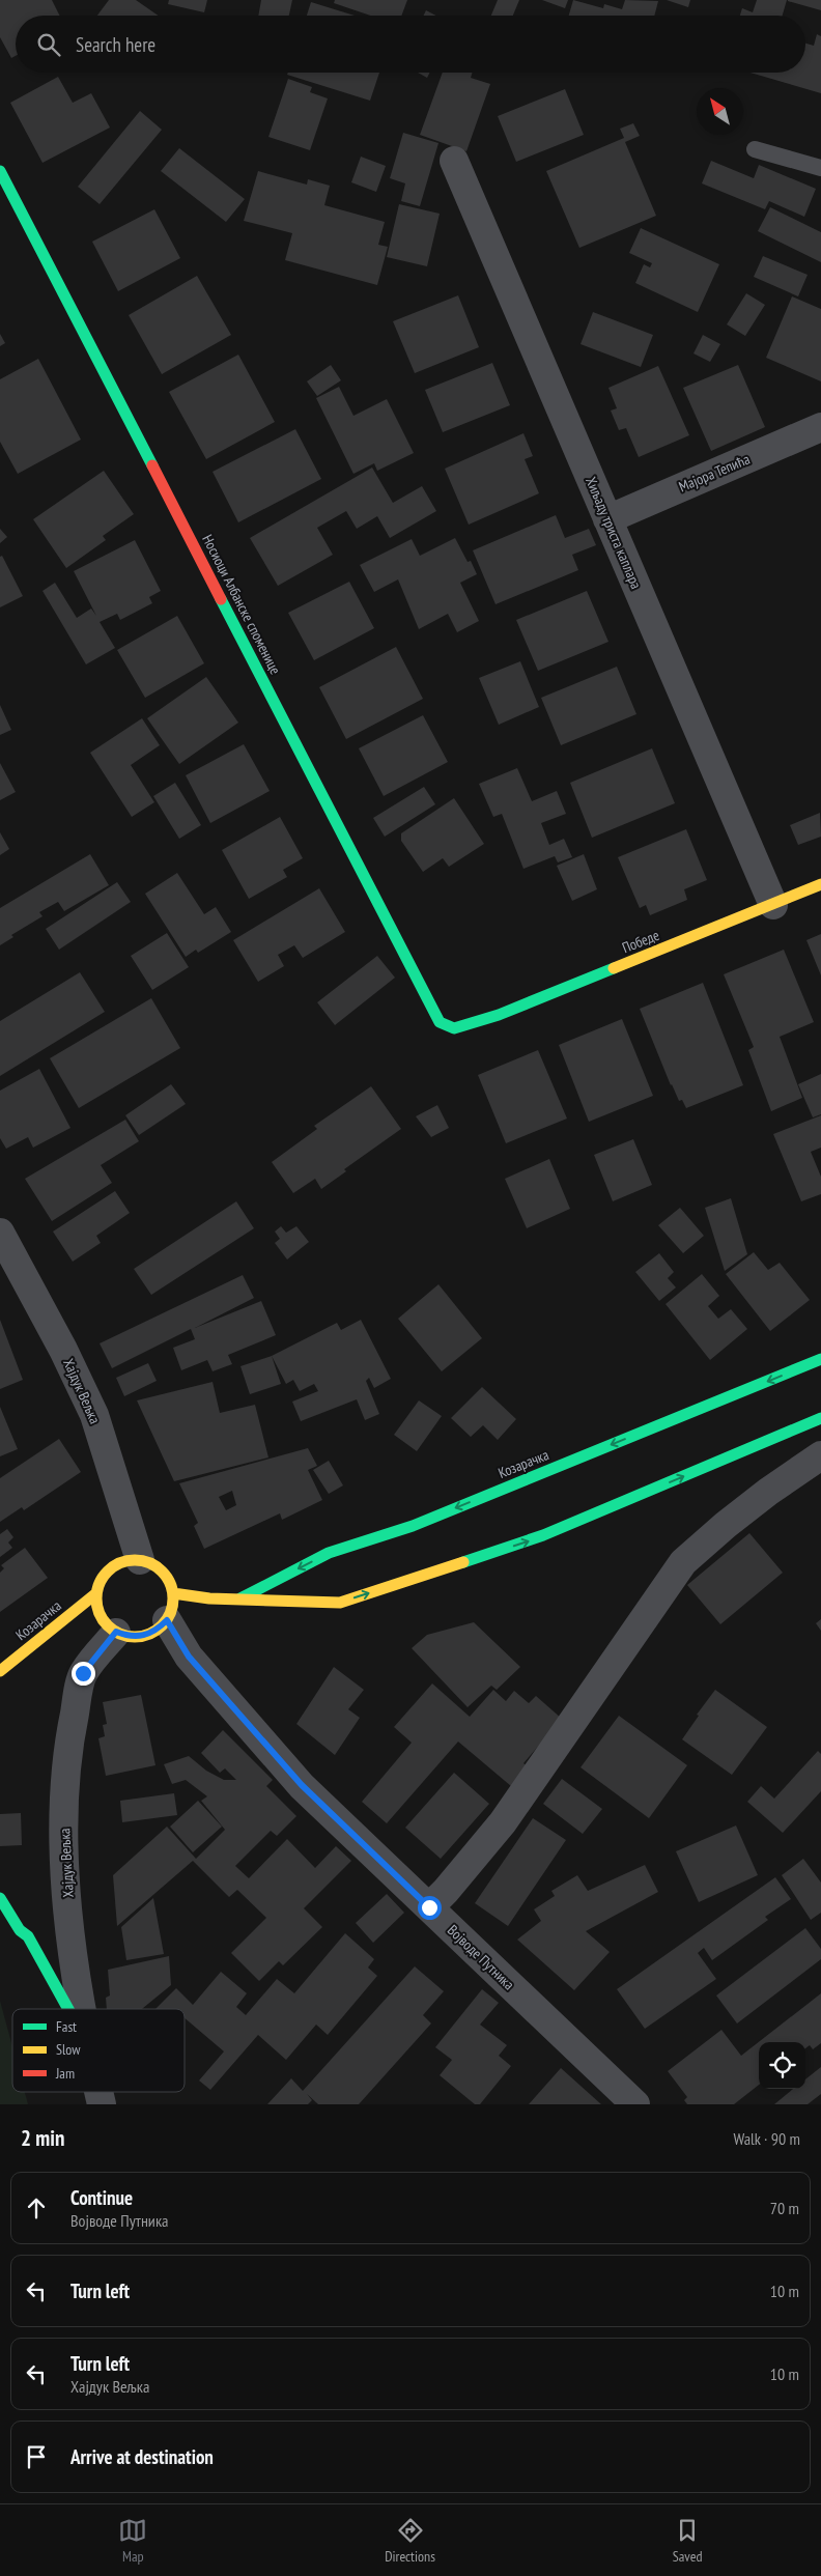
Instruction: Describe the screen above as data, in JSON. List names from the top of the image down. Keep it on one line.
{"streets":{"street":["Мајора Тепића","Хиљаду триста каплара","Носиоци Албанске споменице","Победе","Хајдук Вељка","Козарачка","Војводе Путника"]},"crossings":[["Мајора Тепића","Хиљаду триста каплара"],["Хиљаду триста каплара","Победе"],["Носиоци Албанске споменице","Победе"],["Хајдук Вељка","Козарачка"],["Хајдук Вељка","Војводе Путника"],["Козарачка","Војводе Путника"]],"legend":["Fast","Slow","Jam"],"north":"top left","page":{"search":"Search here","heading":["2 min","Walk · 90 m"],"list":[["Continue","Војводе Путника","70 m"],["Turn left","10 m"],["Turn left","Хајдук Вељка","10 m"],"Arrive at destination"],"nav":["Map","Directions","Saved"]}}
